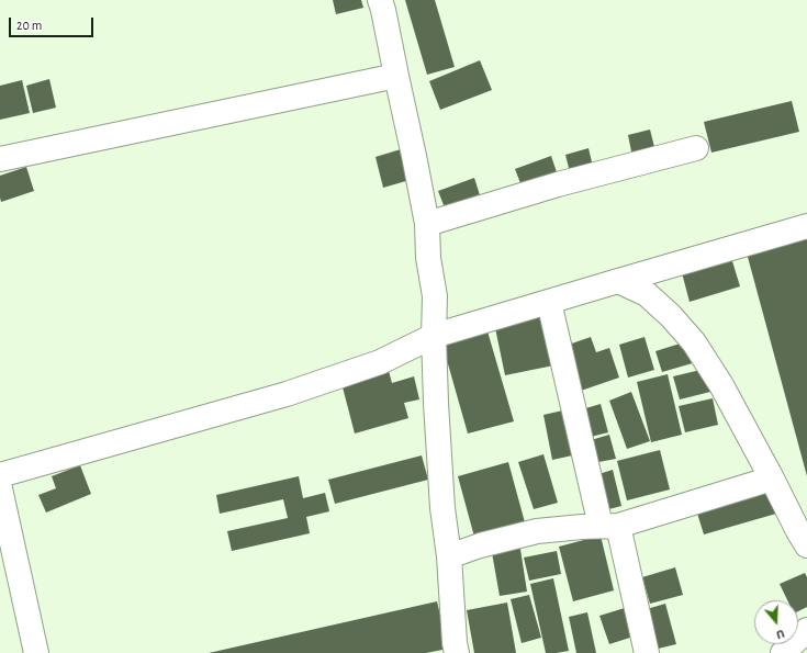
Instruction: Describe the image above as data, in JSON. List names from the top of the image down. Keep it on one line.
{"scale_bar":"20 m","north":"bottom"}
